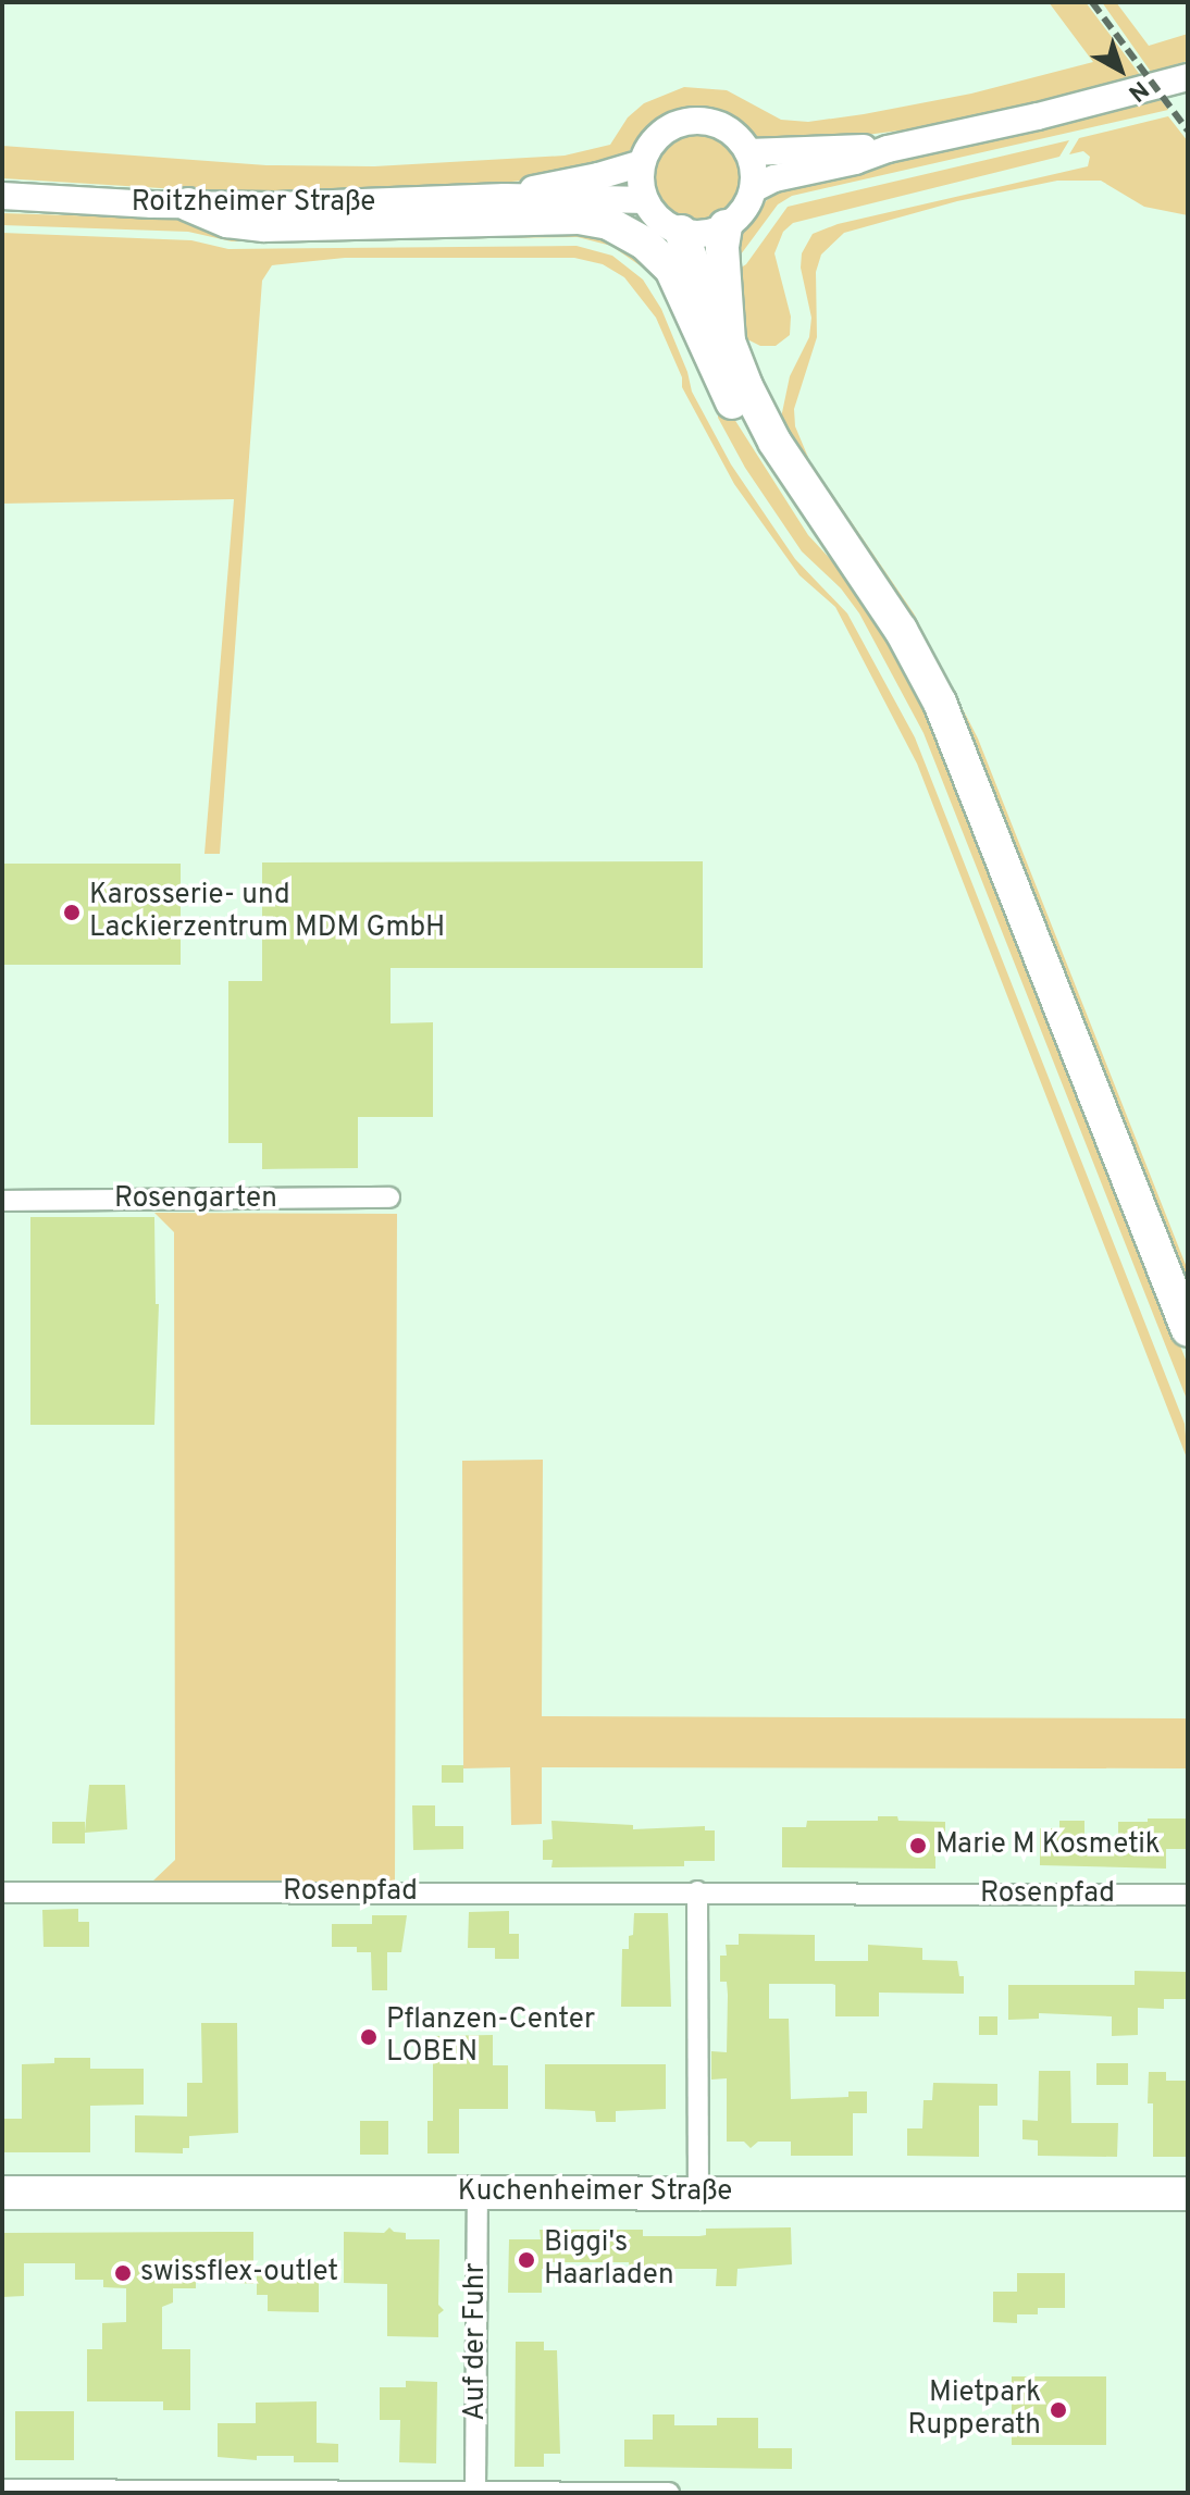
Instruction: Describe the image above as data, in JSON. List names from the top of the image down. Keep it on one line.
{"streets":{"main road":["Kuchenheimer Straße"],"street":["Roitzheimer Straße","Rosengarten","Rosenpfad","Auf der Fuhr"]},"crossings":[["Kuchenheimer Straße","Auf der Fuhr"]],"places":["Karosserie- und Lackierzentrum MDM GmbH","Marie M Kosmetik","Pflanzen-Center LOBEN","Biggi's Haarladen","swissflex-outlet","Mietpark Rupperath"],"north":"bottom right"}
